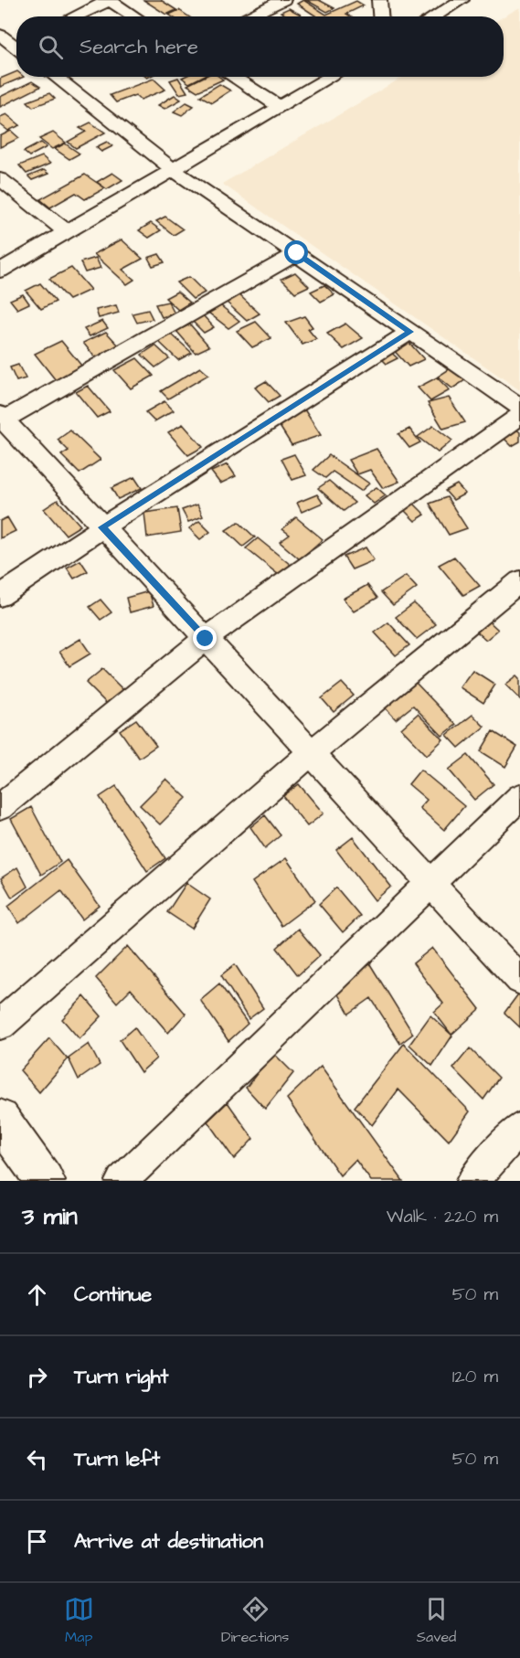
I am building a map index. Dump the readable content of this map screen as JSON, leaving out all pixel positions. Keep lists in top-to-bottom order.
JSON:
{
  "page": {
    "search": "Search here",
    "heading": ["3 min", "Walk · 220 m"],
    "list": [
      ["Continue", "50 m"],
      ["Turn right", "120 m"],
      ["Turn left", "50 m"],
      "Arrive at destination"
    ],
    "nav": ["Map", "Directions", "Saved"]
  }
}
